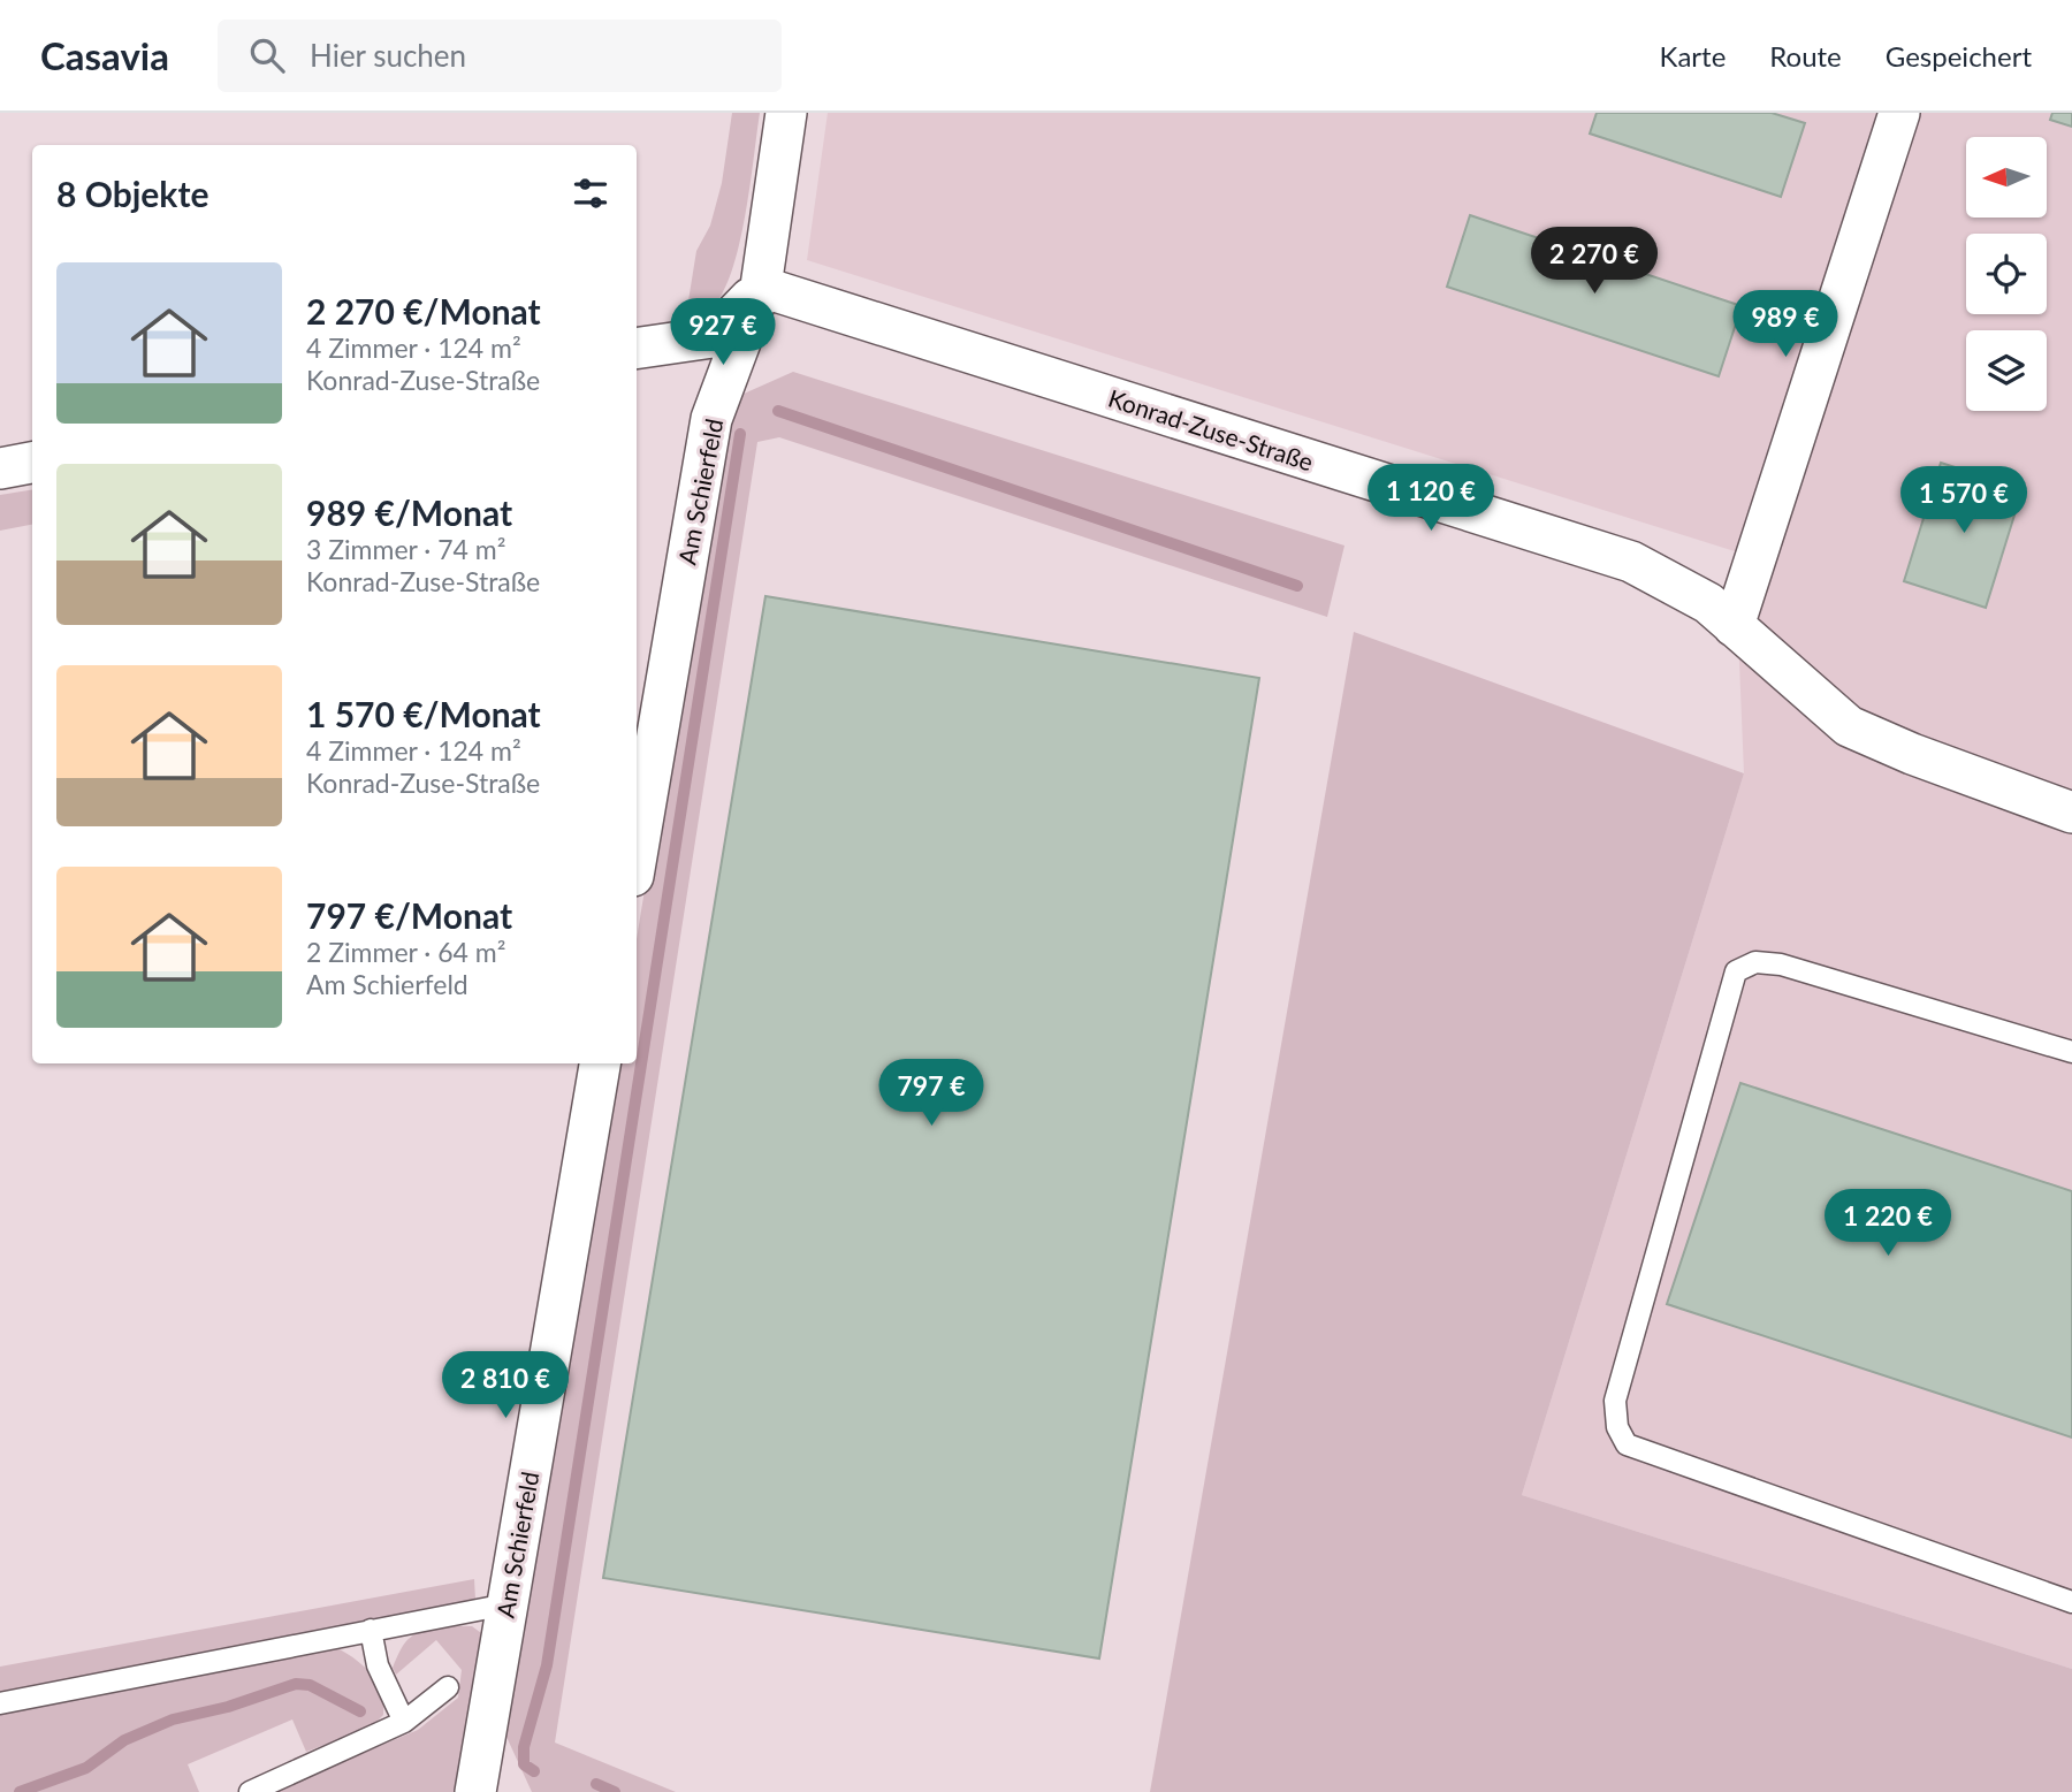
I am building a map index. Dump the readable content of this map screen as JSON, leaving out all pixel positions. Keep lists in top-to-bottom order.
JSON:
{
  "streets": {
    "street": ["Konrad-Zuse-Straße", "Am Schierfeld"]
  },
  "crossings": [
    ["Konrad-Zuse-Straße", "Am Schierfeld"]
  ],
  "north": "left",
  "page": {
    "header": "Casavia",
    "search": "Hier suchen",
    "nav": ["Karte", "Route", "Gespeichert"],
    "heading": "8 Objekte",
    "price": [
      "2 270 €",
      "989 €",
      "927 €",
      "1 120 €",
      "1 570 €",
      "797 €",
      "1 220 €",
      "2 810 €"
    ],
    "list": [
      {
        "name": "2 270 €/Monat",
        "note": "4 Zimmer · 124 m² · Konrad-Zuse-Straße"
      },
      {
        "name": "989 €/Monat",
        "note": "3 Zimmer · 74 m² · Konrad-Zuse-Straße"
      },
      {
        "name": "1 570 €/Monat",
        "note": "4 Zimmer · 124 m² · Konrad-Zuse-Straße"
      },
      {
        "name": "797 €/Monat",
        "note": "2 Zimmer · 64 m² · Am Schierfeld"
      }
    ]
  }
}
